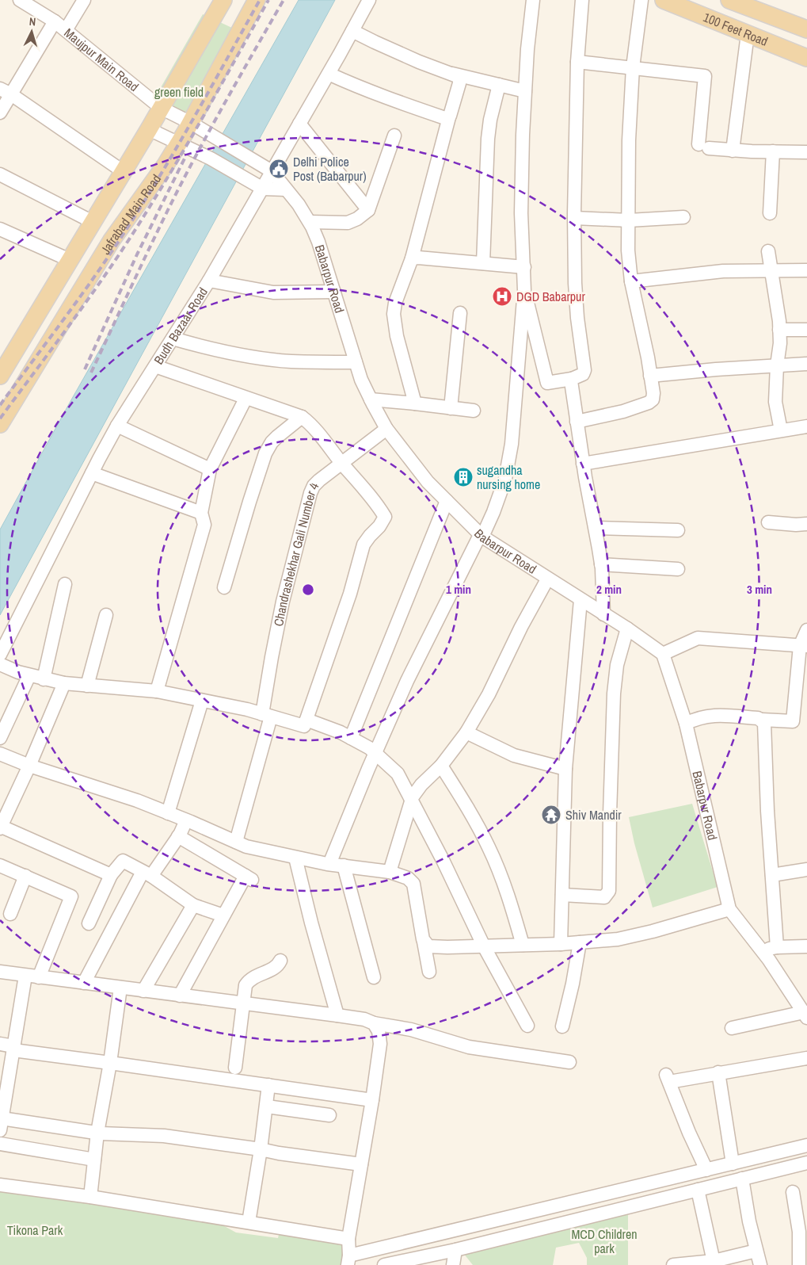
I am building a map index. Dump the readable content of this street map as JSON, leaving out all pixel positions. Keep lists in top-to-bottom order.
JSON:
{
  "streets": {
    "main road": ["100 Feet Road", "Jafrabad Main Road"],
    "street": [
      "Maujpur Main Road",
      "Babarpur Road",
      "Budh Bazaar Road",
      "Chandrashekhar Gali Number 4"
    ]
  },
  "crossings": [
    ["Maujpur Main Road", "Jafrabad Main Road"],
    ["Maujpur Main Road", "Babarpur Road"],
    ["Jafrabad Main Road", "Babarpur Road"],
    ["Babarpur Road", "Budh Bazaar Road"],
    ["Babarpur Road", "Chandrashekhar Gali Number 4"]
  ],
  "parks": ["green field", "Tikona Park", "MCD Children park"],
  "places": {
    "public building": ["Delhi Police Post (Babarpur)"],
    "hospital": ["DGD Babarpur"],
    "building": ["sugandha nursing home"],
    "temple": ["Shiv Mandir"]
  },
  "north": "top",
  "rings": ["1 min", "2 min", "3 min"]
}
